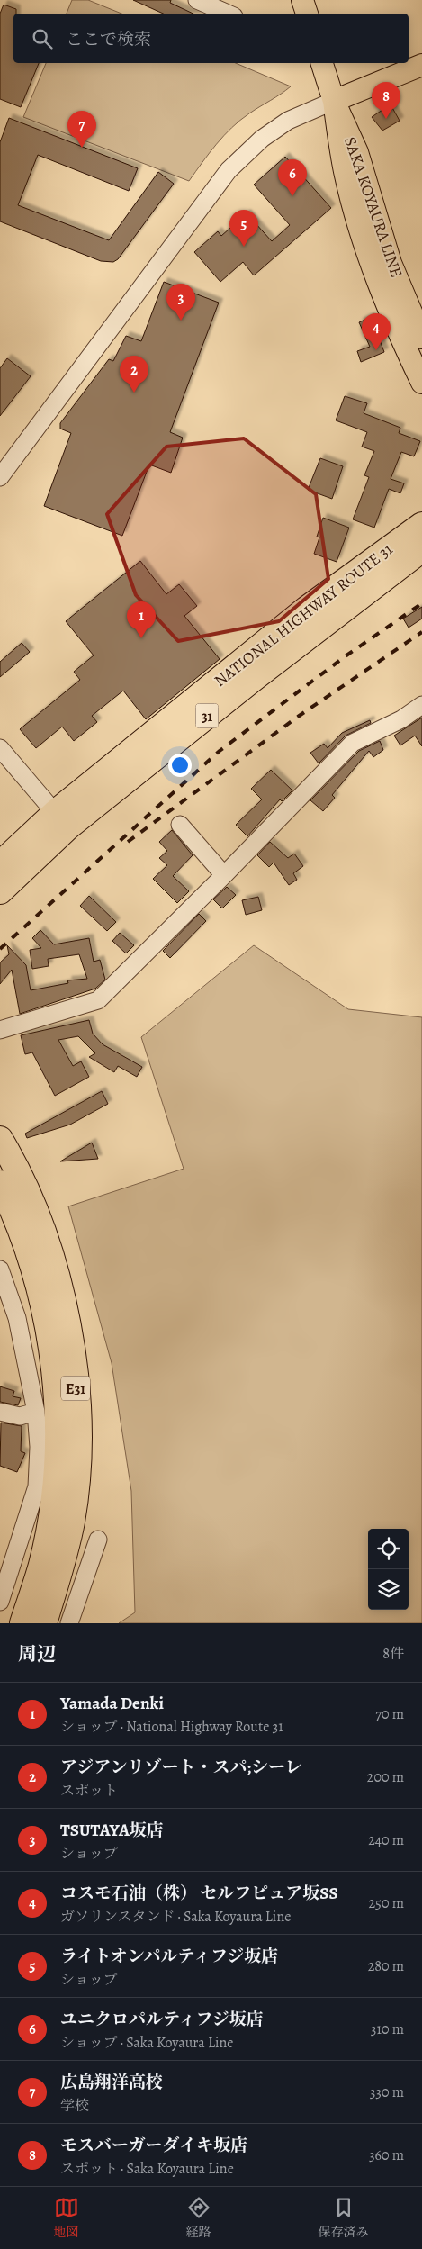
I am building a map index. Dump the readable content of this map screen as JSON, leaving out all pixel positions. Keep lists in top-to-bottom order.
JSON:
{
  "streets": {
    "highway": ["NATIONAL HIGHWAY ROUTE 31", "31", "E31"],
    "main road": ["SAKA KOYAURA LINE"]
  },
  "page": {
    "search": "ここで検索",
    "pins": [
      "8",
      "7",
      "6",
      "5",
      "3",
      "4",
      "2",
      "1"
    ],
    "heading": ["周辺", "8件"],
    "list": [
      {
        "mark": "1",
        "name": "Yamada Denki",
        "note": "ショップ · National Highway Route 31",
        "value": "70 m"
      },
      {
        "mark": "2",
        "name": "アジアンリゾート・スパ;シーレ",
        "note": "スポット",
        "value": "200 m"
      },
      {
        "mark": "3",
        "name": "TSUTAYA坂店",
        "note": "ショップ",
        "value": "240 m"
      },
      {
        "mark": "4",
        "name": "コスモ石油（株） セルフピュア坂SS",
        "note": "ガソリンスタンド · Saka Koyaura Line",
        "value": "250 m"
      },
      {
        "mark": "5",
        "name": "ライトオンパルティフジ坂店",
        "note": "ショップ",
        "value": "280 m"
      },
      {
        "mark": "6",
        "name": "ユニクロパルティフジ坂店",
        "note": "ショップ · Saka Koyaura Line",
        "value": "310 m"
      },
      {
        "mark": "7",
        "name": "広島翔洋高校",
        "note": "学校",
        "value": "330 m"
      },
      {
        "mark": "8",
        "name": "モスバーガーダイキ坂店",
        "note": "スポット · Saka Koyaura Line",
        "value": "360 m"
      }
    ],
    "nav": ["地図", "経路", "保存済み"]
  }
}
